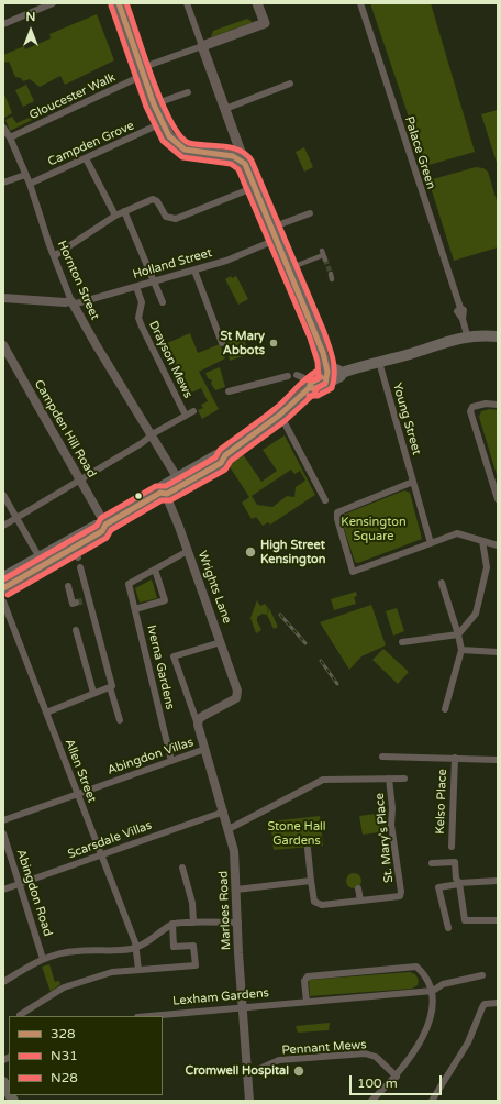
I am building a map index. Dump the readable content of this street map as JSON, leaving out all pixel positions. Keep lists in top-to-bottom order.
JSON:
{
  "streets": {
    "street": [
      "Gloucester Walk",
      "Campden Grove",
      "Palace Green",
      "Holland Street",
      "Hornton Street",
      "Drayson Mews",
      "Young Street",
      "Campden Hill Road",
      "Wrights Lane",
      "Iverna Gardens",
      "Abingdon Villas",
      "Allen Street",
      "Kelso Place",
      "St. Mary's Place",
      "Scarsdale Villas",
      "Abingdon Road",
      "Marloes Road",
      "Lexham Gardens",
      "Pennant Mews"
    ]
  },
  "crossings": [
    ["Gloucester Walk", "Hornton Street"],
    ["Campden Grove", "Hornton Street"],
    ["Holland Street", "Hornton Street"],
    ["Holland Street", "Drayson Mews"],
    ["Wrights Lane", "Marloes Road"],
    ["Iverna Gardens", "Abingdon Villas"],
    ["Abingdon Villas", "Allen Street"],
    ["Abingdon Villas", "Marloes Road"],
    ["Allen Street", "Scarsdale Villas"],
    ["Scarsdale Villas", "Abingdon Road"],
    ["Scarsdale Villas", "Marloes Road"],
    ["Marloes Road", "Lexham Gardens"],
    ["Marloes Road", "Pennant Mews"]
  ],
  "parks": ["Kensington Square", "Stone Hall Gardens"],
  "places": ["St Mary Abbots", "High Street Kensington", "Cromwell Hospital"],
  "lines": ["transit line 328", "transit line N28", "transit line N31"],
  "legend": ["328", "N31", "N28"],
  "scale_bar": "100 m",
  "north": "top"
}
